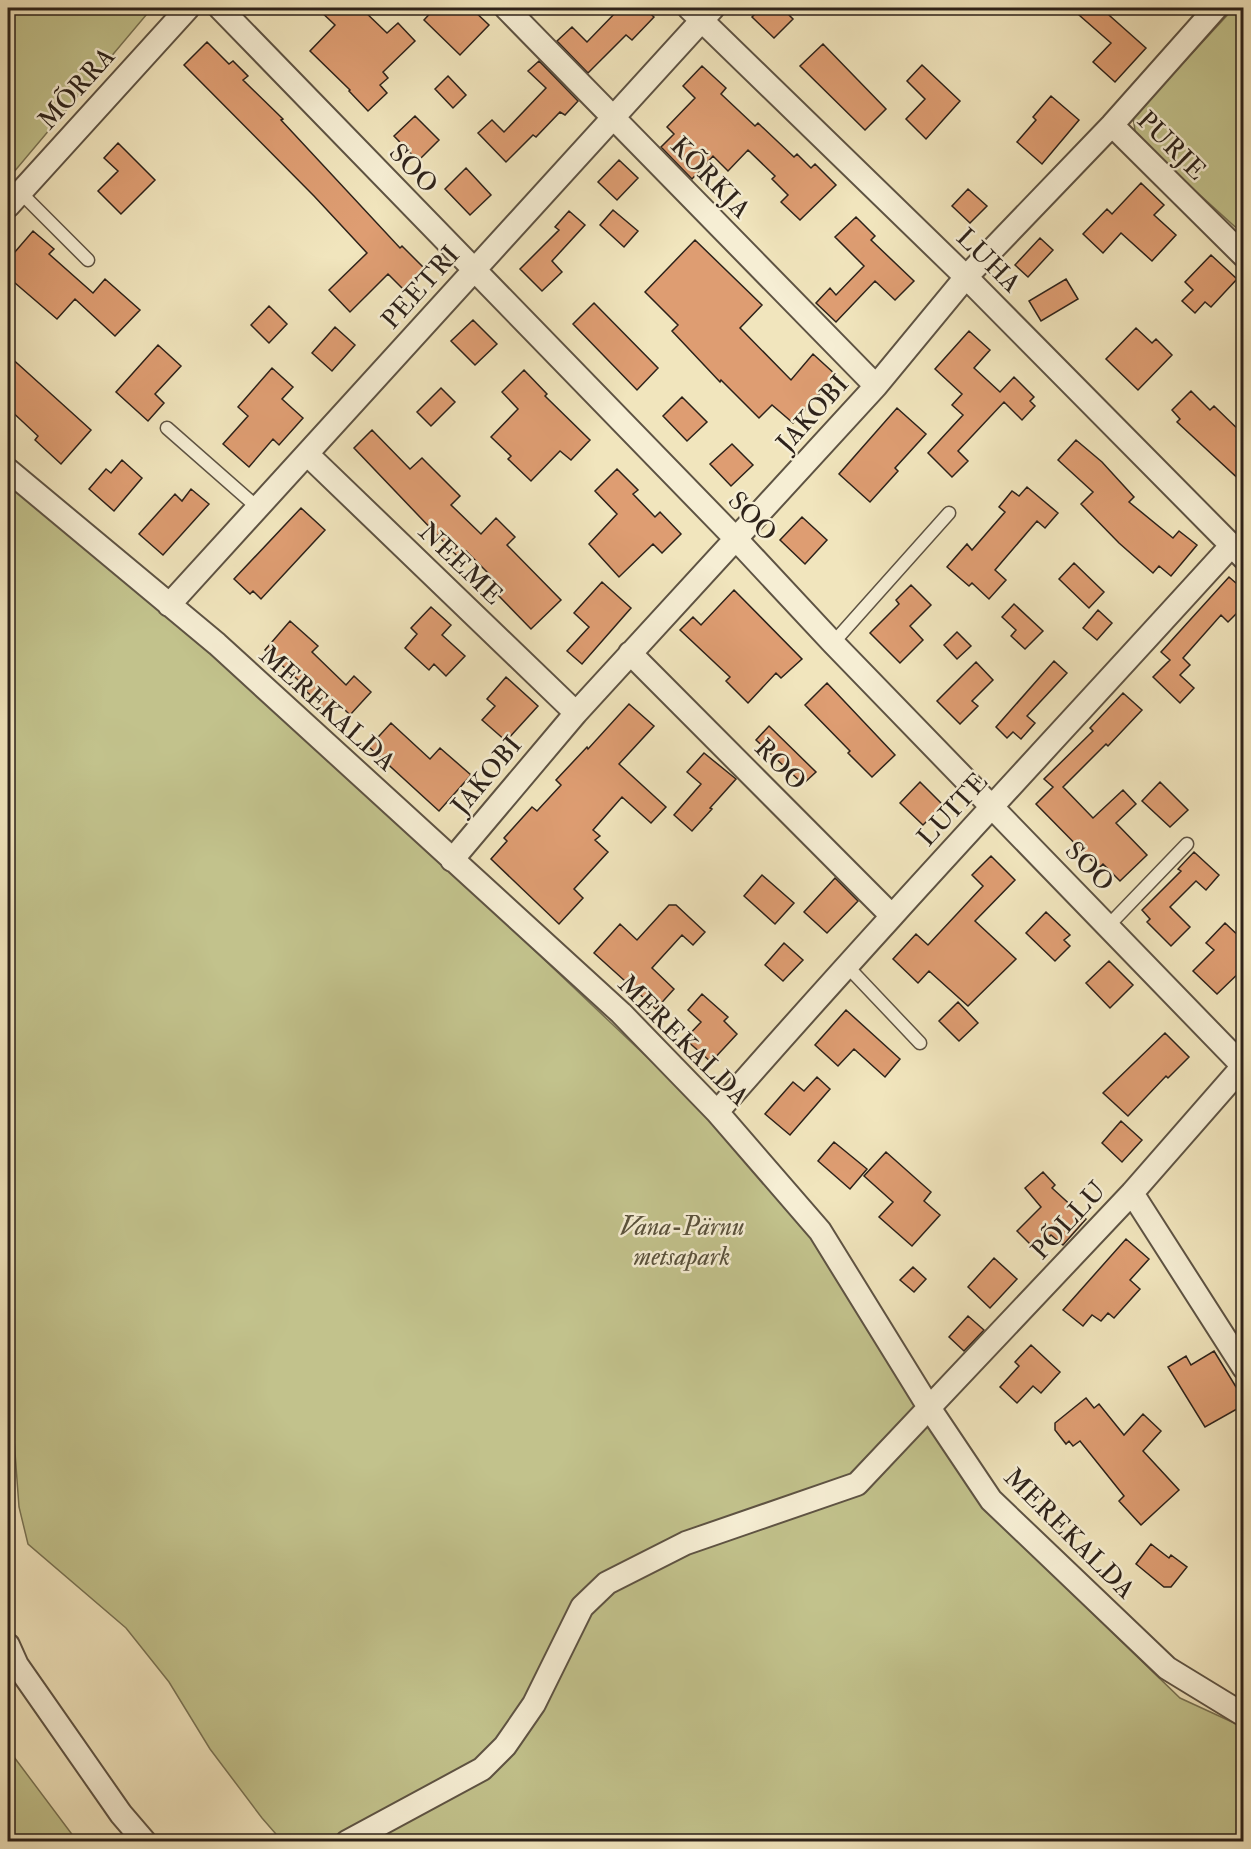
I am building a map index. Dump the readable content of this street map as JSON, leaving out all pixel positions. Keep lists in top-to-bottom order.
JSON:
{
  "streets": {
    "street": [
      "MÕRRA",
      "PURJE",
      "SOO",
      "KÕRKJA",
      "LUHA",
      "PEETRI",
      "JAKOBI",
      "NEEME",
      "MEREKALDA",
      "ROO",
      "LUITE",
      "PÕLLU"
    ]
  },
  "crossings": [
    ["PURJE", "JAKOBI"],
    ["SOO", "PEETRI"],
    ["SOO", "JAKOBI"],
    ["SOO", "LUITE"],
    ["SOO", "PÕLLU"],
    ["KÕRKJA", "PEETRI"],
    ["KÕRKJA", "JAKOBI"],
    ["LUHA", "PEETRI"],
    ["LUHA", "JAKOBI"],
    ["LUHA", "LUITE"],
    ["PEETRI", "NEEME"],
    ["PEETRI", "MEREKALDA"],
    ["JAKOBI", "NEEME"],
    ["JAKOBI", "MEREKALDA"],
    ["JAKOBI", "ROO"],
    ["MEREKALDA", "LUITE"],
    ["MEREKALDA", "PÕLLU"],
    ["ROO", "LUITE"]
  ],
  "parks": ["Vana-Pärnu metsapark"]
}
